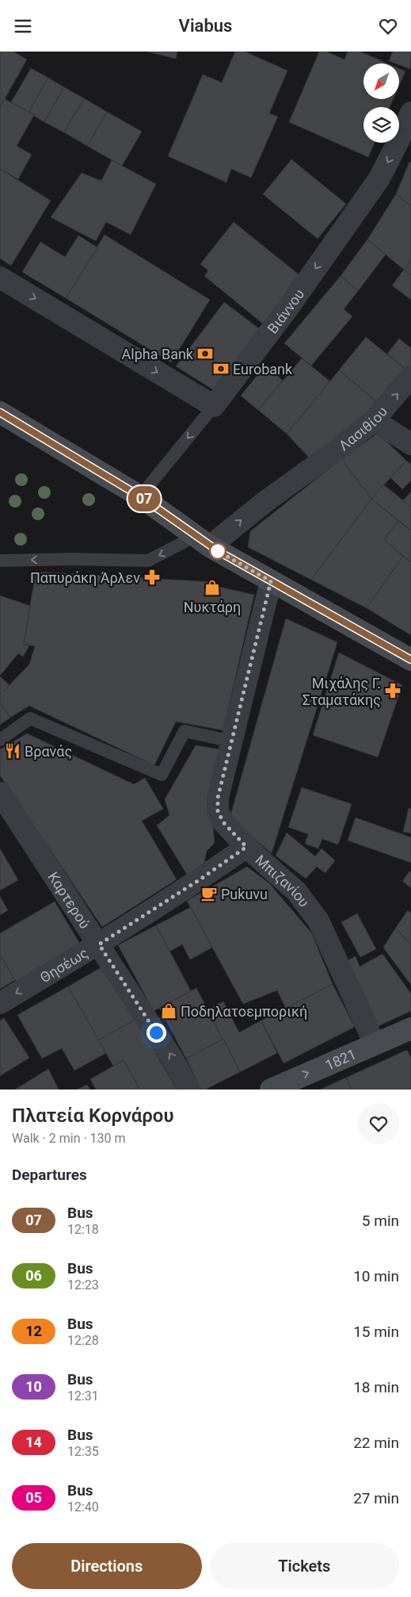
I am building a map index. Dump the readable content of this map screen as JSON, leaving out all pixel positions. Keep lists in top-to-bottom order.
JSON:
{
  "streets": {
    "main road": ["1821"],
    "street": [
      "Βιάννου",
      "Λασιθίου",
      "Μπιζανίου",
      "Καρτερού",
      "Θησέως"
    ]
  },
  "crossings": [
    ["Μπιζανίου", "Θησέως"],
    ["Μπιζανίου", "1821"],
    ["Καρτερού", "Θησέως"]
  ],
  "one_way": [
    "Βιάννου",
    "Λασιθίου",
    "Καρτερού",
    "Θησέως",
    "1821"
  ],
  "places": {
    "bank": ["Alpha Bank", "Eurobank"],
    "pharmacy": ["Παπυράκη Άρλεν", "Μιχάλης Γ. Σταματάκης"],
    "shop": ["Νυκτάρη", "Ποδηλατοεμπορική"],
    "restaurant": ["Βρανάς"],
    "cafe": ["Pukuvu"]
  },
  "lines": ["bus line 07"],
  "north": "bottom left",
  "page": {
    "header": "Viabus",
    "on_map": "07",
    "heading": [
      ["Πλατεία Κορνάρου", "Walk · 2 min · 130 m"],
      "Departures"
    ],
    "list": [
      {
        "mark": "07",
        "name": "Bus",
        "note": "12:18",
        "value": "5 min"
      },
      {
        "mark": "06",
        "name": "Bus",
        "note": "12:23",
        "value": "10 min"
      },
      {
        "mark": "12",
        "name": "Bus",
        "note": "12:28",
        "value": "15 min"
      },
      {
        "mark": "10",
        "name": "Bus",
        "note": "12:31",
        "value": "18 min"
      },
      {
        "mark": "14",
        "name": "Bus",
        "note": "12:35",
        "value": "22 min"
      },
      {
        "mark": "05",
        "name": "Bus",
        "note": "12:40",
        "value": "27 min"
      }
    ],
    "buttons": ["Directions", "Tickets"]
  }
}
